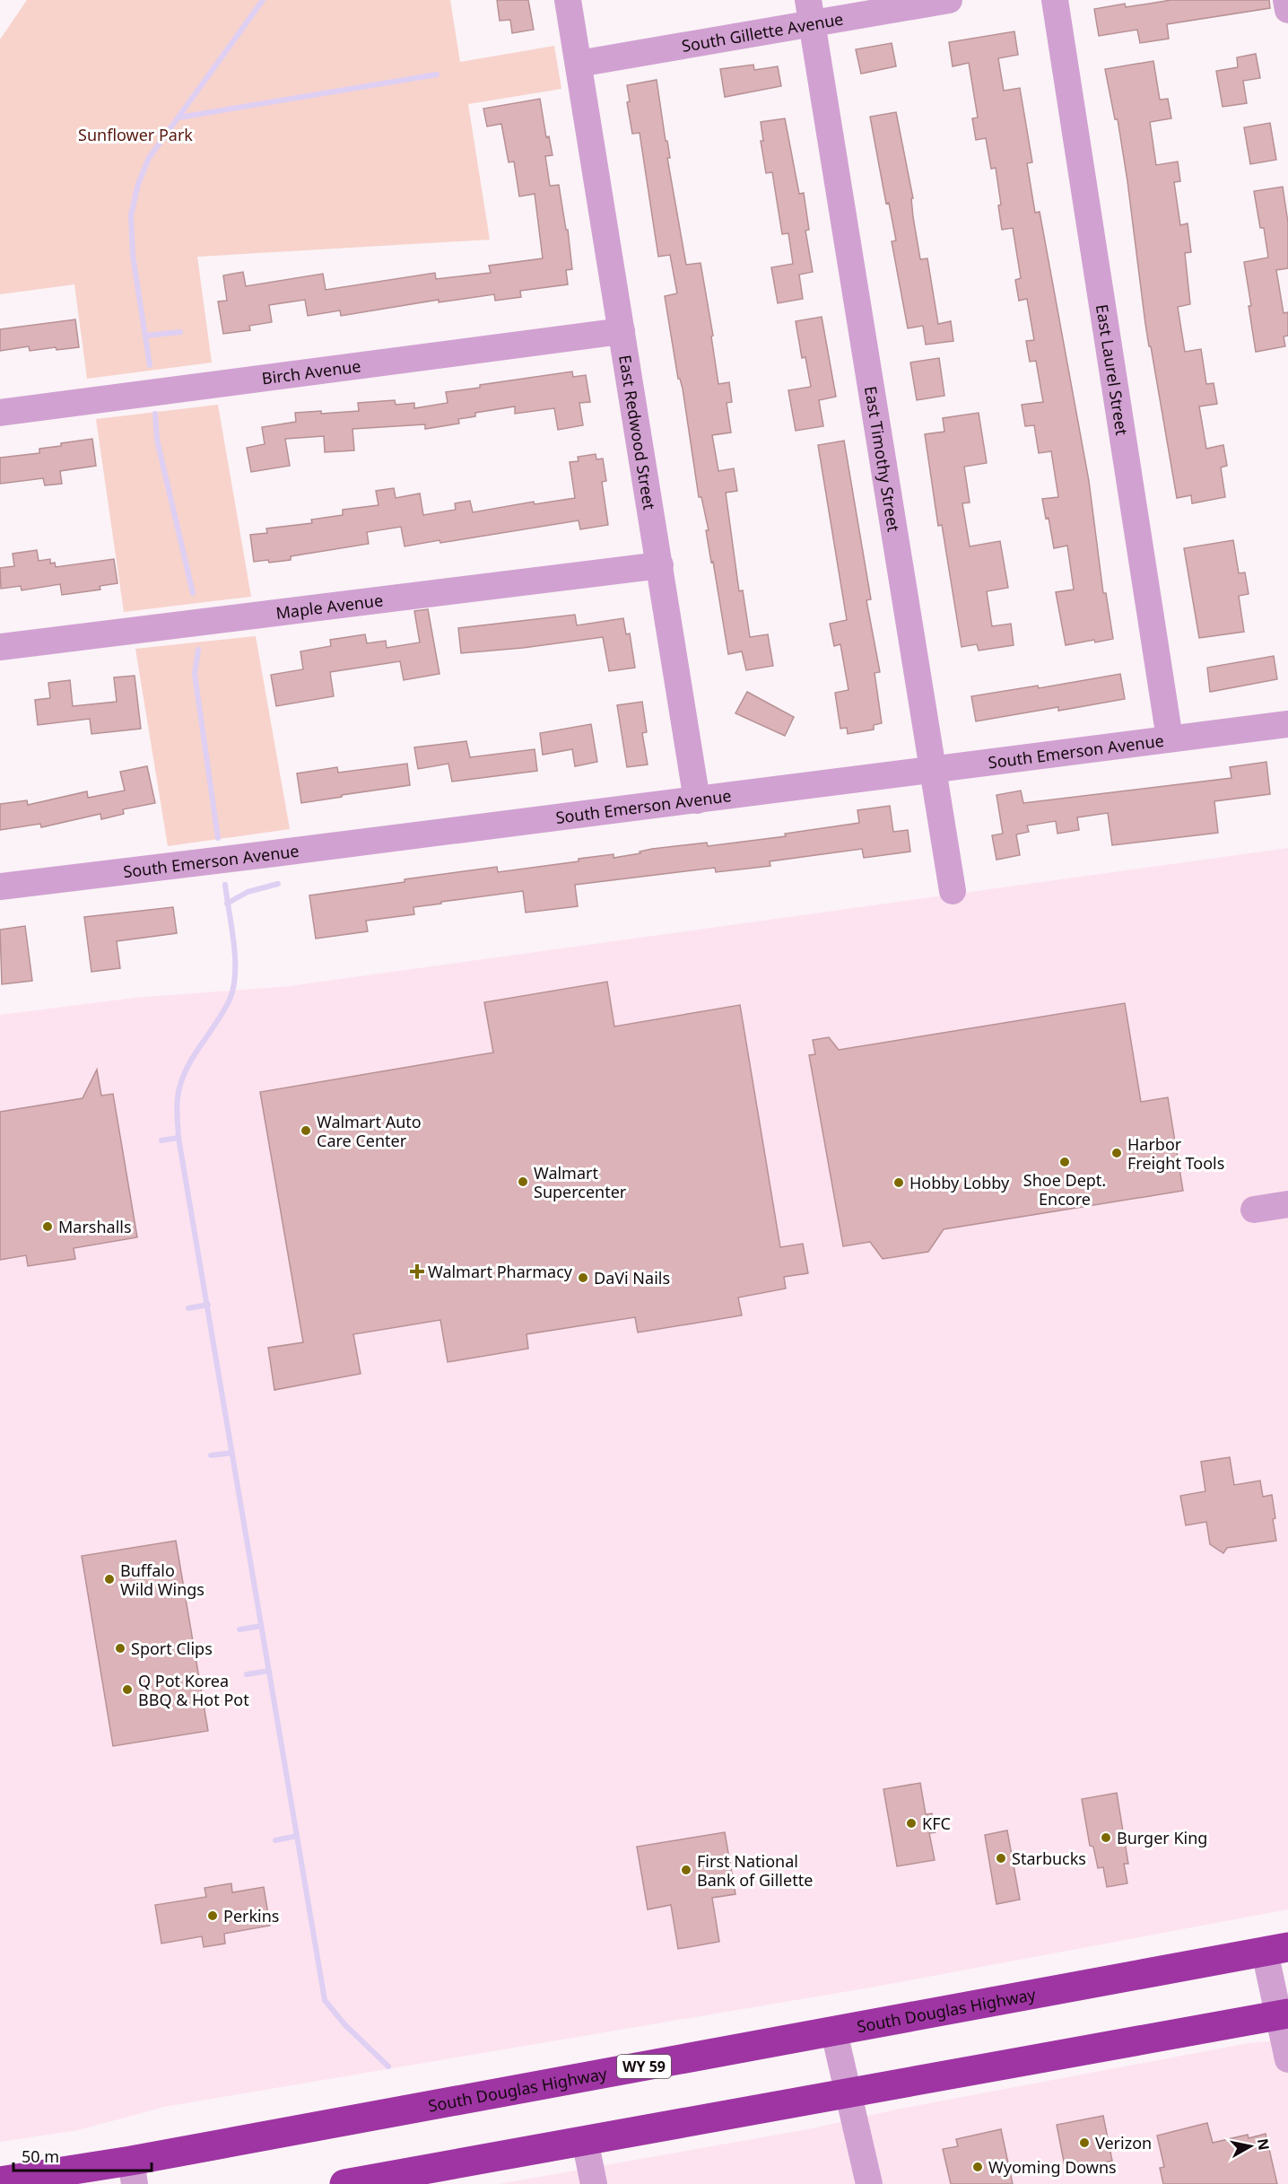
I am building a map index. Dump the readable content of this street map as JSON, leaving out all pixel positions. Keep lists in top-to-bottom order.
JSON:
{
  "streets": {
    "highway": ["South Douglas Highway", "WY 59"],
    "street": [
      "South Gillette Avenue",
      "East Laurel Street",
      "Birch Avenue",
      "East Redwood Street",
      "East Timothy Street",
      "Maple Avenue",
      "South Emerson Avenue"
    ]
  },
  "crossings": [
    ["South Gillette Avenue", "East Redwood Street"],
    ["South Gillette Avenue", "East Timothy Street"],
    ["East Laurel Street", "South Emerson Avenue"],
    ["Birch Avenue", "East Redwood Street"],
    ["East Redwood Street", "Maple Avenue"],
    ["East Redwood Street", "South Emerson Avenue"],
    ["East Timothy Street", "South Emerson Avenue"]
  ],
  "parks": ["Sunflower Park"],
  "places": {
    "other": [
      "Walmart Auto Care Center",
      "Harbor Freight Tools",
      "Shoe Dept. Encore",
      "Walmart Supercenter",
      "Hobby Lobby",
      "Marshalls",
      "DaVi Nails",
      "Buffalo Wild Wings",
      "Sport Clips",
      "Q Pot Korea BBQ & Hot Pot",
      "KFC",
      "Burger King",
      "Starbucks",
      "First National Bank of Gillette",
      "Perkins",
      "Verizon",
      "Wyoming Downs"
    ],
    "health": ["Walmart Pharmacy"]
  },
  "scale_bar": "50 m",
  "north": "right"
}
